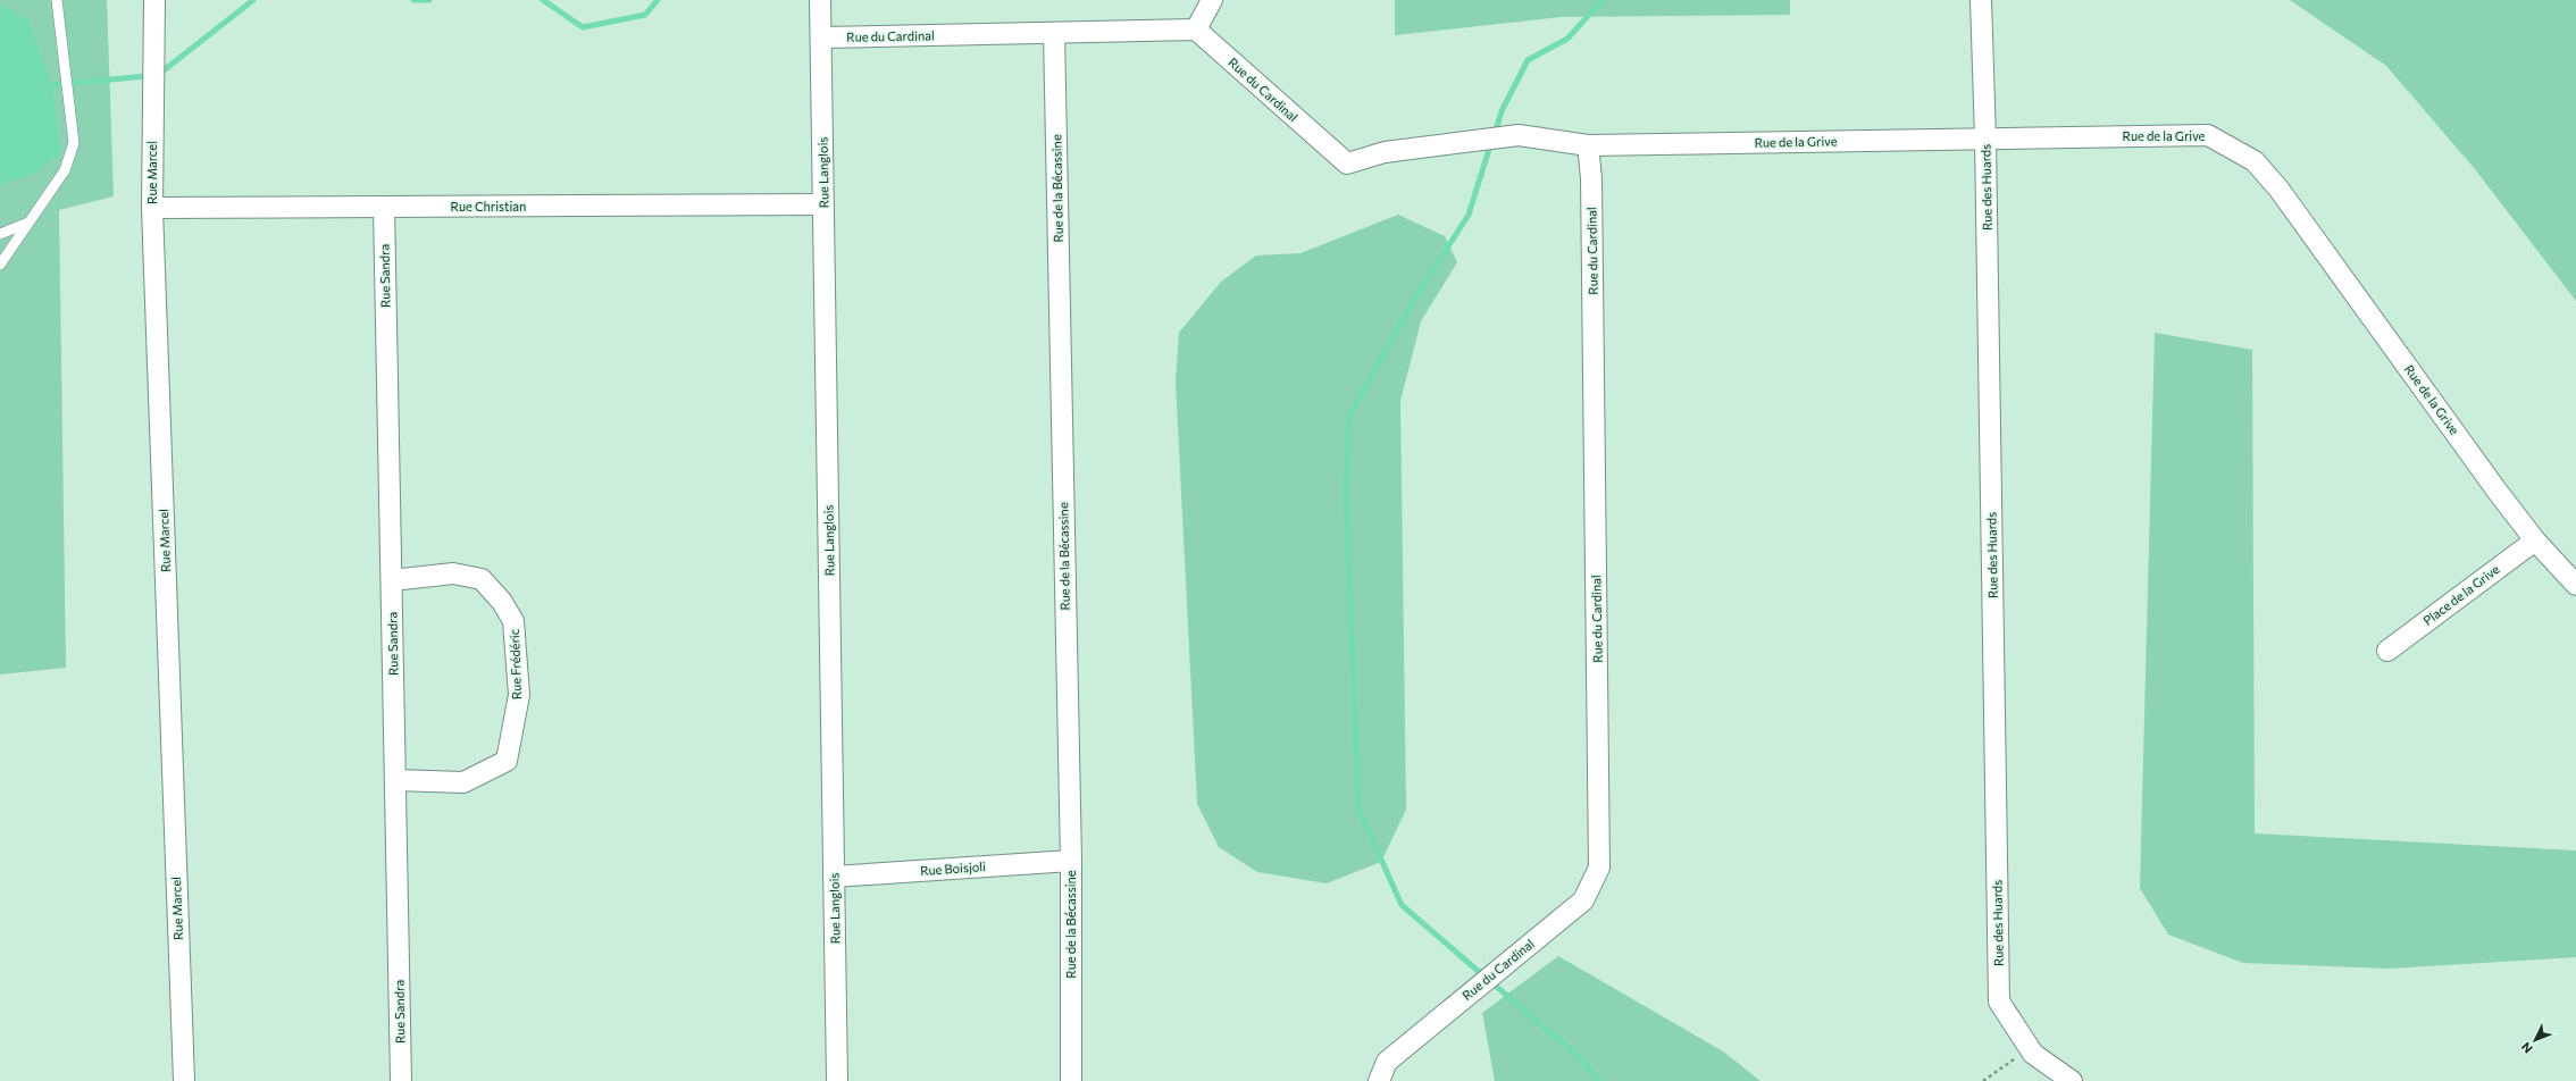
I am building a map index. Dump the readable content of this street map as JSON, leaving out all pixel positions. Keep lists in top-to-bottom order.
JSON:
{
  "streets": {
    "street": [
      "Rue du Cardinal",
      "Rue de la Grive",
      "Rue Marcel",
      "Rue Langlois",
      "Rue des Huards",
      "Rue de la Bécassine",
      "Rue Christian",
      "Rue Sandra",
      "Place de la Grive",
      "Rue Frédéric",
      "Rue Boisjoli"
    ]
  },
  "crossings": [
    ["Rue du Cardinal", "Rue de la Grive"],
    ["Rue du Cardinal", "Rue Langlois"],
    ["Rue du Cardinal", "Rue de la Bécassine"],
    ["Rue de la Grive", "Rue des Huards"],
    ["Rue de la Grive", "Place de la Grive"],
    ["Rue Marcel", "Rue Christian"],
    ["Rue Langlois", "Rue Christian"],
    ["Rue Langlois", "Rue Boisjoli"],
    ["Rue de la Bécassine", "Rue Boisjoli"],
    ["Rue Christian", "Rue Sandra"],
    ["Rue Sandra", "Rue Frédéric"]
  ],
  "north": "bottom left"
}
